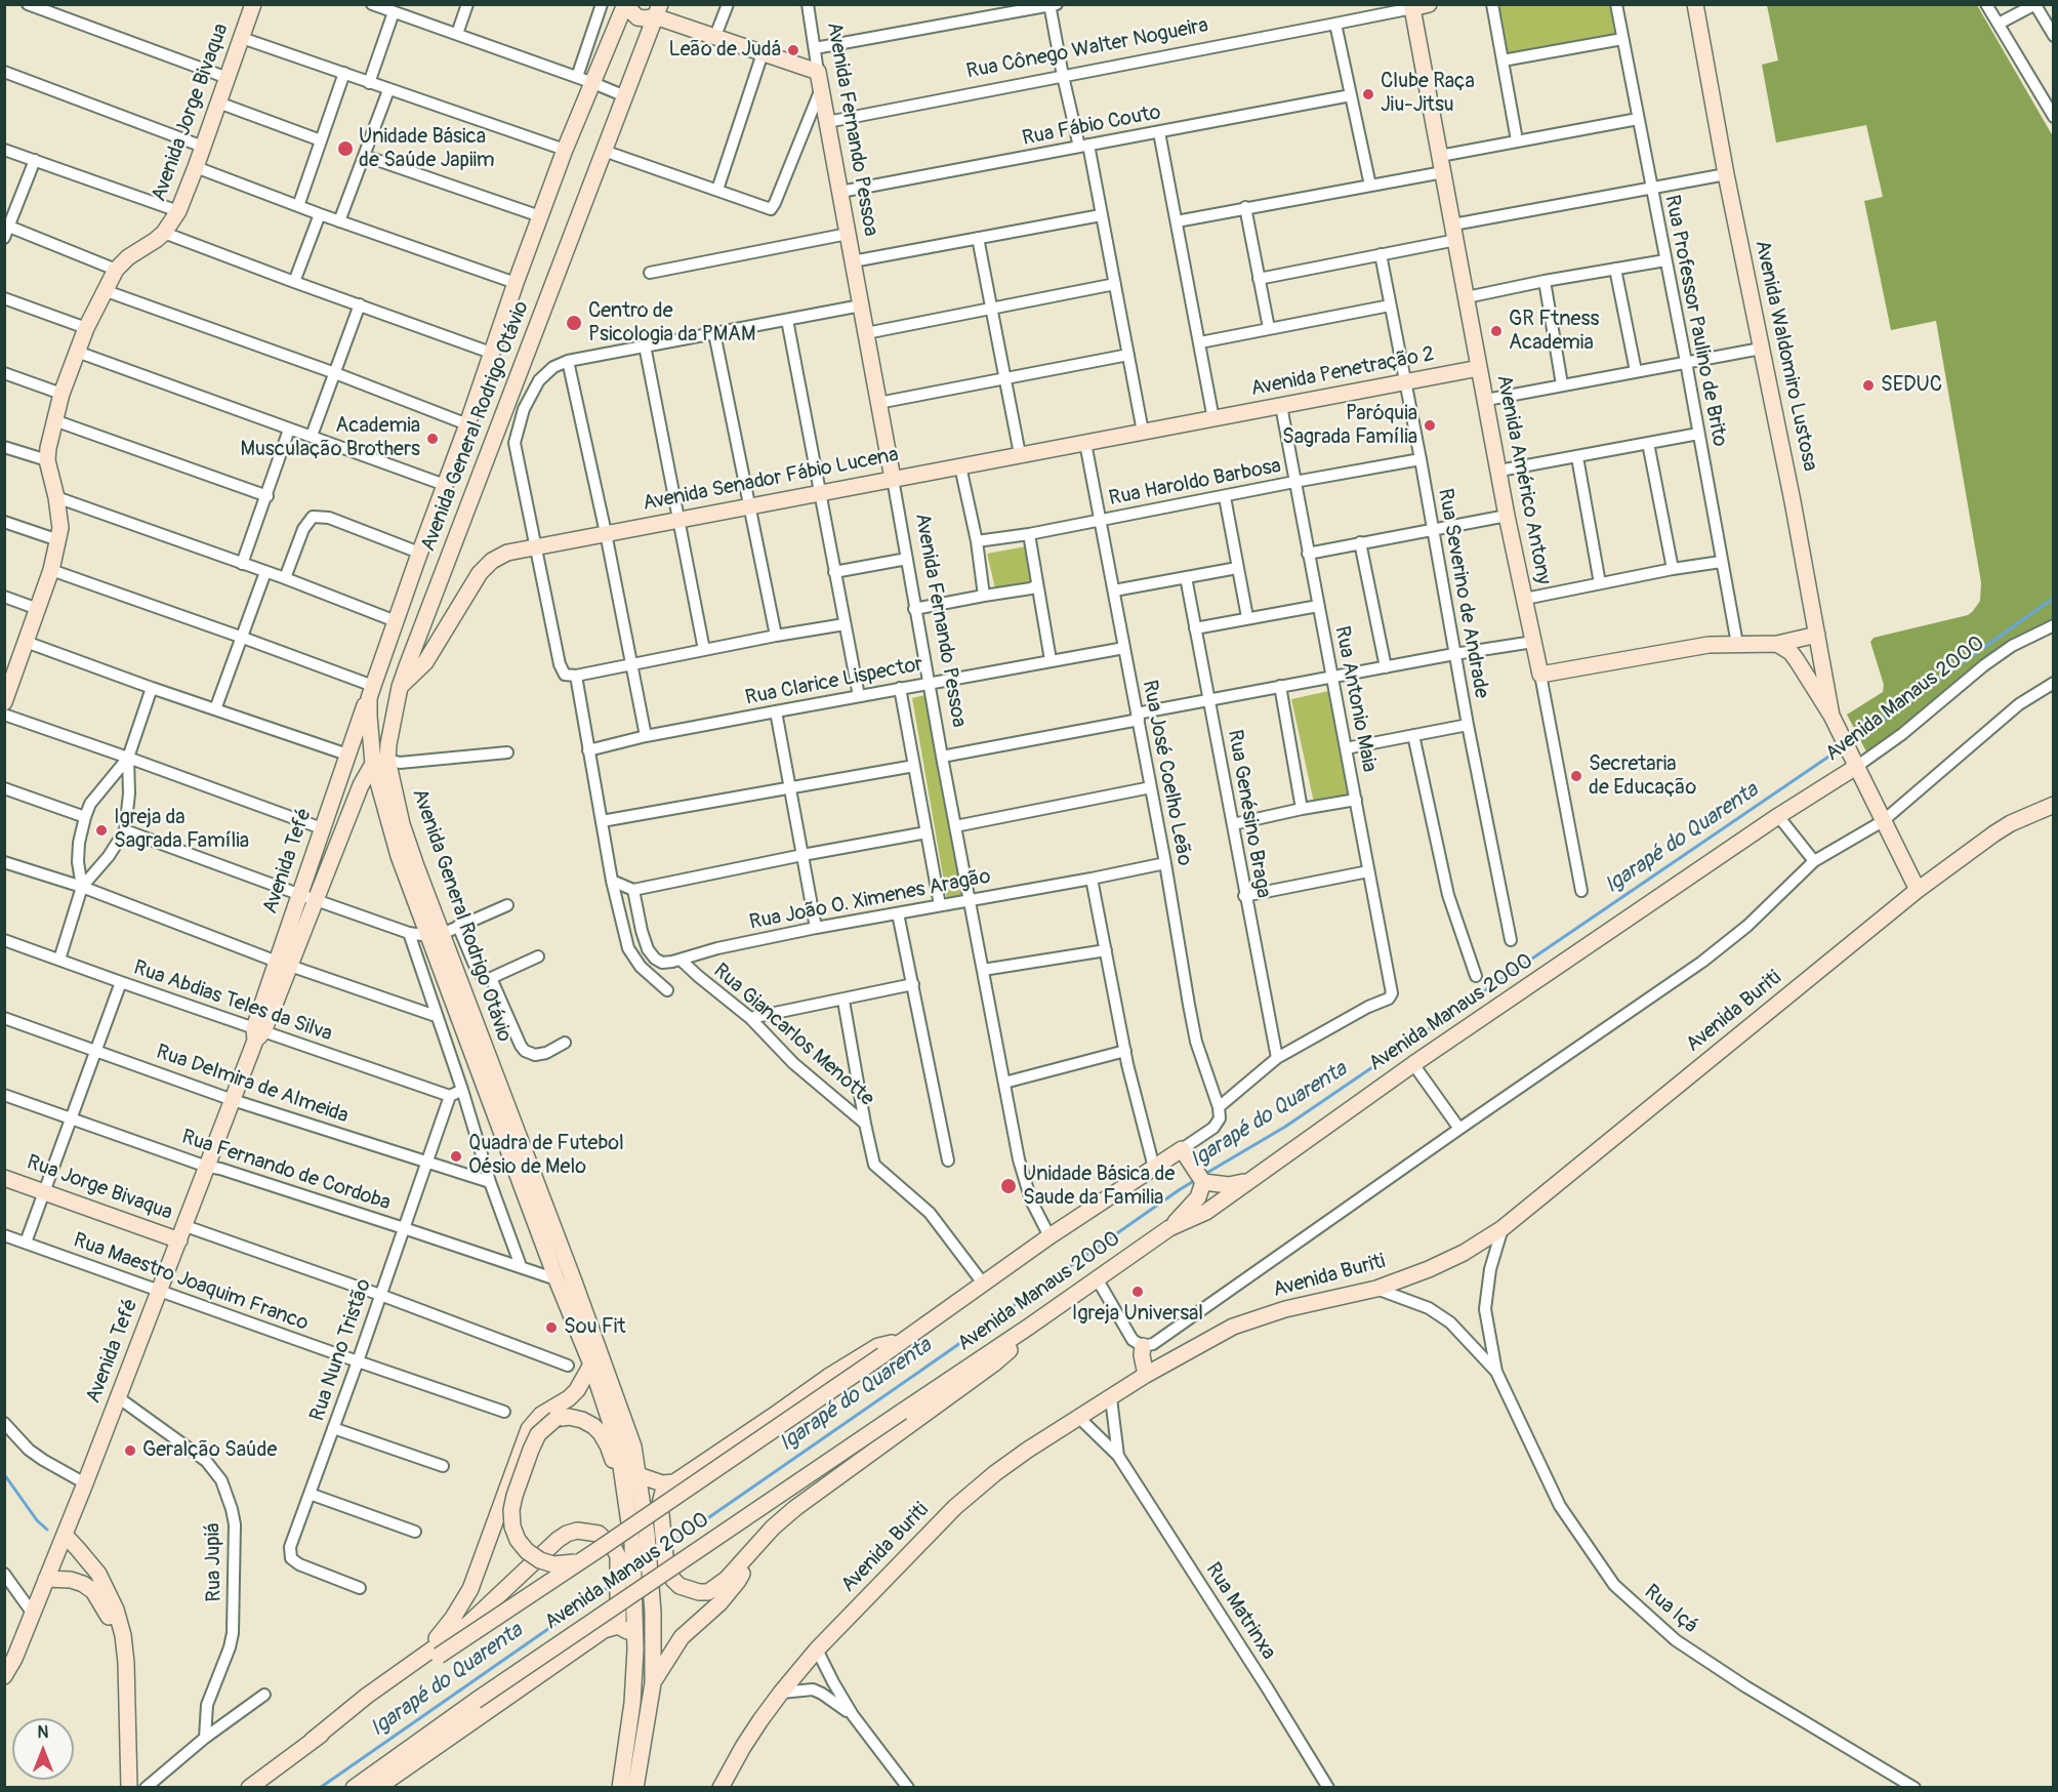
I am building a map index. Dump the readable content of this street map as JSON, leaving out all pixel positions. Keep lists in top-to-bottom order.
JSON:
{
  "streets": {
    "main road": [
      "Rua Cônego Walter Nogueira",
      "Avenida Jorge Bivaqua",
      "Avenida Fernando Pessoa",
      "Avenida Waldomiro Lustosa",
      "Avenida Penetração 2",
      "Avenida General Rodrigo Otávio",
      "Avenida Senador Fábio Lucena",
      "Avenida Américo Antony",
      "Avenida Manaus 2000",
      "Avenida Tefé",
      "Avenida Buriti",
      "Rua Jorge Bivaqua"
    ],
    "street": [
      "Rua Fábio Couto",
      "Rua Professor Paulino de Brito",
      "Rua Haroldo Barbosa",
      "Rua Severino de Andrade",
      "Rua Clarice Lispector",
      "Rua Antonio Maia",
      "Rua José Coelho Leão",
      "Rua Genésino Braga",
      "Rua João O. Ximenes Aragão",
      "Rua Abdias Teles da Silva",
      "Rua Giancarlos Menotte",
      "Rua Delmira de Almeida",
      "Rua Fernando de Cordoba",
      "Rua Maestro Joaquim Franco",
      "Rua Nuno Tristão",
      "Rua Jupiá",
      "Rua Içá",
      "Rua Matrinxa"
    ]
  },
  "crossings": [
    ["Rua Cônego Walter Nogueira", "Avenida Fernando Pessoa"],
    ["Rua Cônego Walter Nogueira", "Avenida Américo Antony"],
    ["Rua Fábio Couto", "Avenida Fernando Pessoa"],
    ["Avenida Fernando Pessoa", "Avenida Senador Fábio Lucena"],
    ["Avenida Fernando Pessoa", "Rua Clarice Lispector"],
    ["Avenida Fernando Pessoa", "Avenida Manaus 2000"],
    ["Avenida Fernando Pessoa", "Rua João O. Ximenes Aragão"],
    ["Avenida Waldomiro Lustosa", "Avenida Manaus 2000"],
    ["Avenida Waldomiro Lustosa", "Avenida Buriti"],
    ["Avenida Penetração 2", "Avenida Senador Fábio Lucena"],
    ["Avenida Penetração 2", "Avenida Américo Antony"],
    ["Avenida Penetração 2", "Rua Severino de Andrade"],
    ["Avenida Penetração 2", "Rua Antonio Maia"],
    ["Avenida General Rodrigo Otávio", "Avenida Senador Fábio Lucena"],
    ["Avenida General Rodrigo Otávio", "Avenida Tefé"],
    ["Avenida General Rodrigo Otávio", "Rua Fernando de Cordoba"],
    ["Avenida Senador Fábio Lucena", "Rua José Coelho Leão"],
    ["Rua Haroldo Barbosa", "Rua Severino de Andrade"],
    ["Rua Haroldo Barbosa", "Rua Antonio Maia"],
    ["Rua Haroldo Barbosa", "Rua José Coelho Leão"],
    ["Rua Clarice Lispector", "Rua José Coelho Leão"],
    ["Rua Antonio Maia", "Rua Genésino Braga"],
    ["Avenida Manaus 2000", "Rua Giancarlos Menotte"],
    ["Rua José Coelho Leão", "Rua João O. Ximenes Aragão"],
    ["Avenida Tefé", "Rua Abdias Teles da Silva"],
    ["Avenida Tefé", "Rua Delmira de Almeida"],
    ["Avenida Tefé", "Rua Fernando de Cordoba"],
    ["Avenida Tefé", "Rua Jorge Bivaqua"],
    ["Avenida Tefé", "Rua Maestro Joaquim Franco"],
    ["Avenida Tefé", "Rua Jupiá"],
    ["Rua João O. Ximenes Aragão", "Rua Giancarlos Menotte"],
    ["Rua Abdias Teles da Silva", "Rua Nuno Tristão"],
    ["Avenida Buriti", "Rua Içá"],
    ["Avenida Buriti", "Rua Matrinxa"],
    ["Rua Delmira de Almeida", "Rua Nuno Tristão"],
    ["Rua Fernando de Cordoba", "Rua Nuno Tristão"],
    ["Rua Maestro Joaquim Franco", "Rua Nuno Tristão"]
  ],
  "water": ["Igarapé do Quarenta"],
  "places": [
    "Leão de Judá",
    "Clube Raça Jiu-Jitsu",
    "Unidade Básica de Saúde Japiim",
    "Centro de Psicologia da PMAM",
    "GR Ftness Academia",
    "SEDUC",
    "Paróquia Sagrada Família",
    "Academia Musculação Brothers",
    "Secretaria de Educação",
    "Igreja da Sagrada Família",
    "Quadra de Futebol Oésio de Melo",
    "Unidade Básica de Saude da Familia",
    "Igreja Universal",
    "Sou Fit",
    "Geralção Saúde"
  ],
  "north": "top"
}
